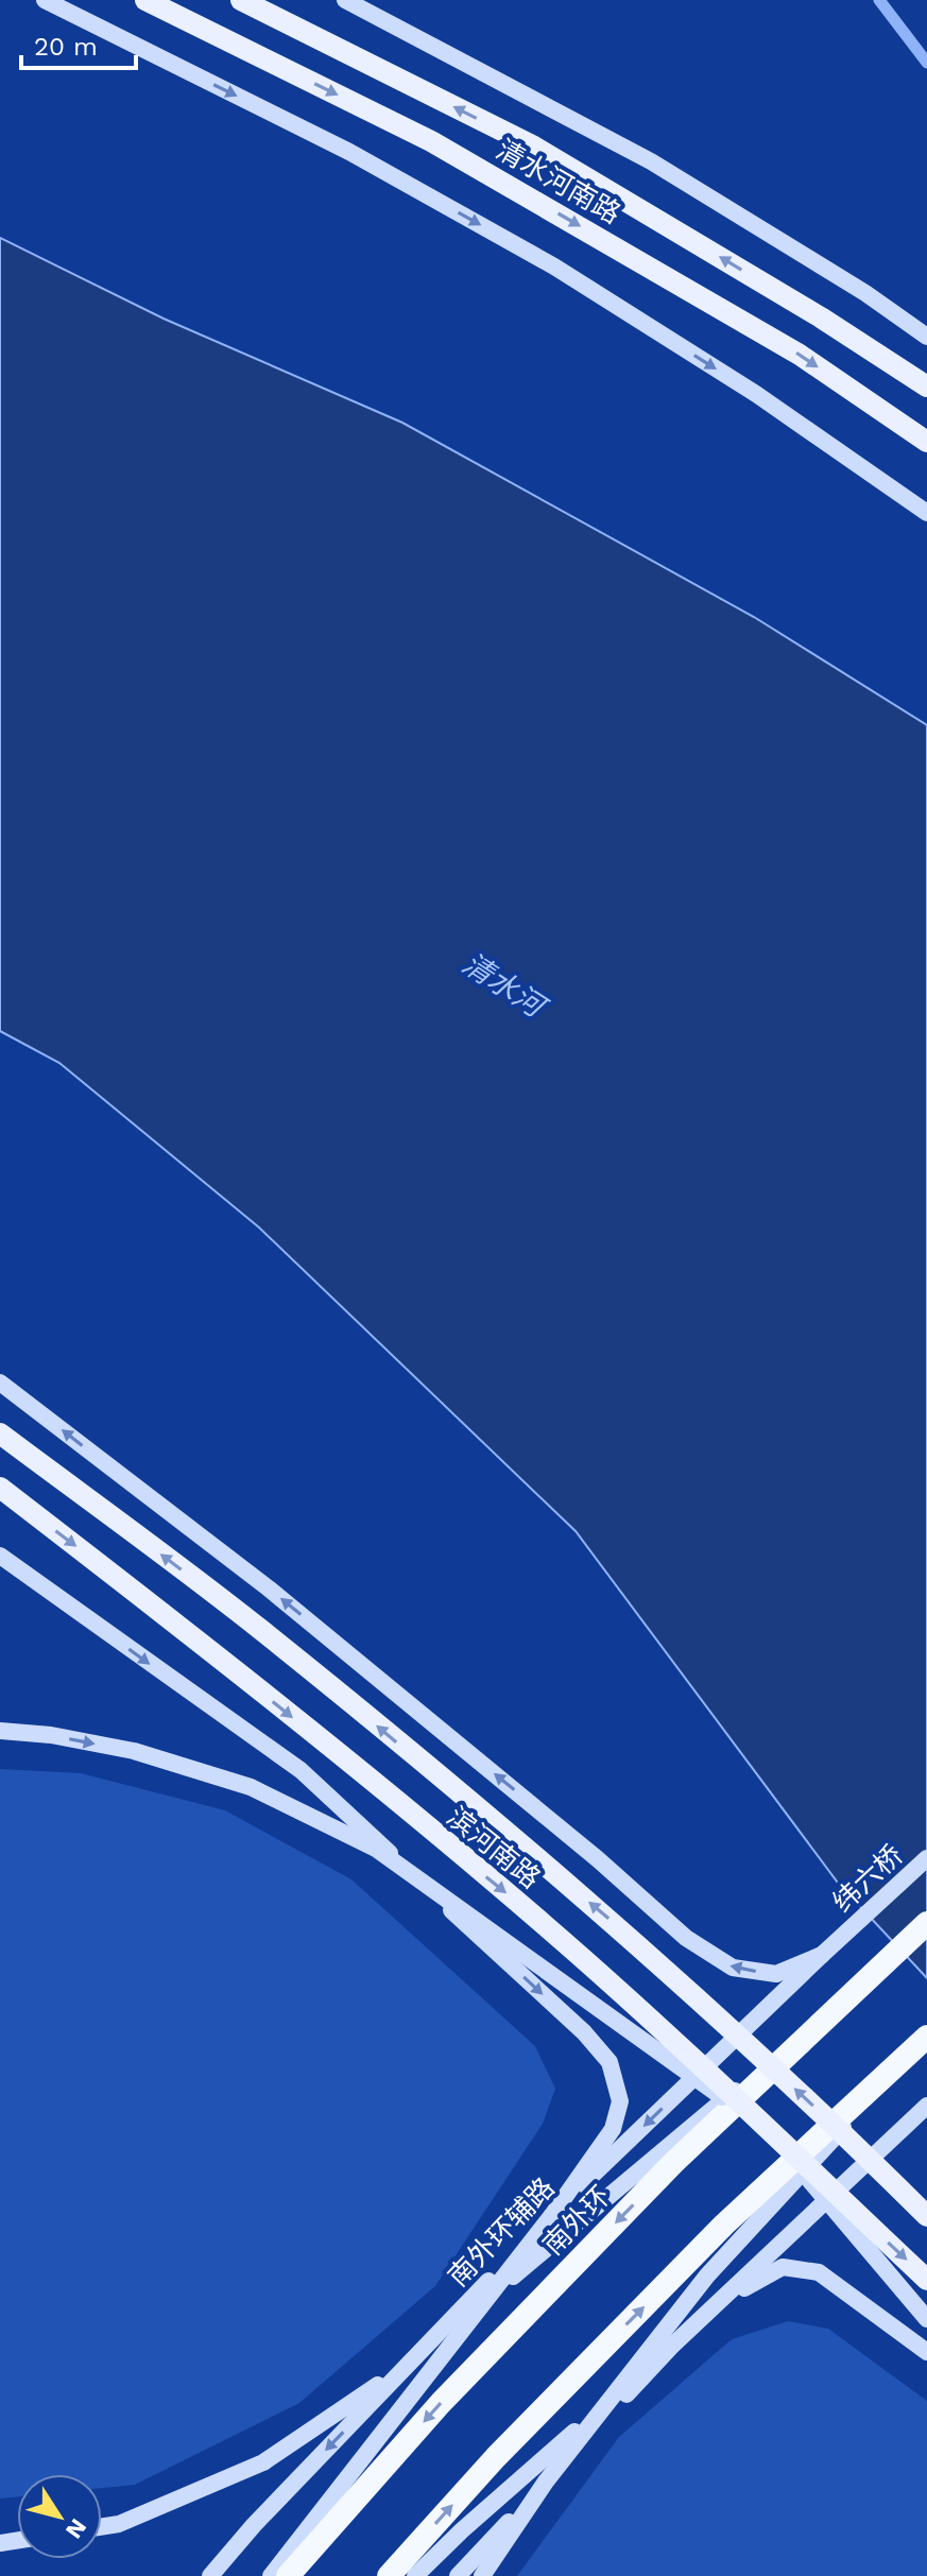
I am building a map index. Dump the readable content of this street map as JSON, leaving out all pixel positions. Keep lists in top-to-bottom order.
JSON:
{
  "streets": {
    "highway": ["南外环"],
    "main road": [
      "清水河南路",
      "滨河南路",
      "纬六桥",
      "南外环辅路"
    ]
  },
  "crossings": [
    ["纬六桥", "南外环辅路"]
  ],
  "water": ["清水河"],
  "scale_bar": "20 m",
  "north": "bottom right"
}
